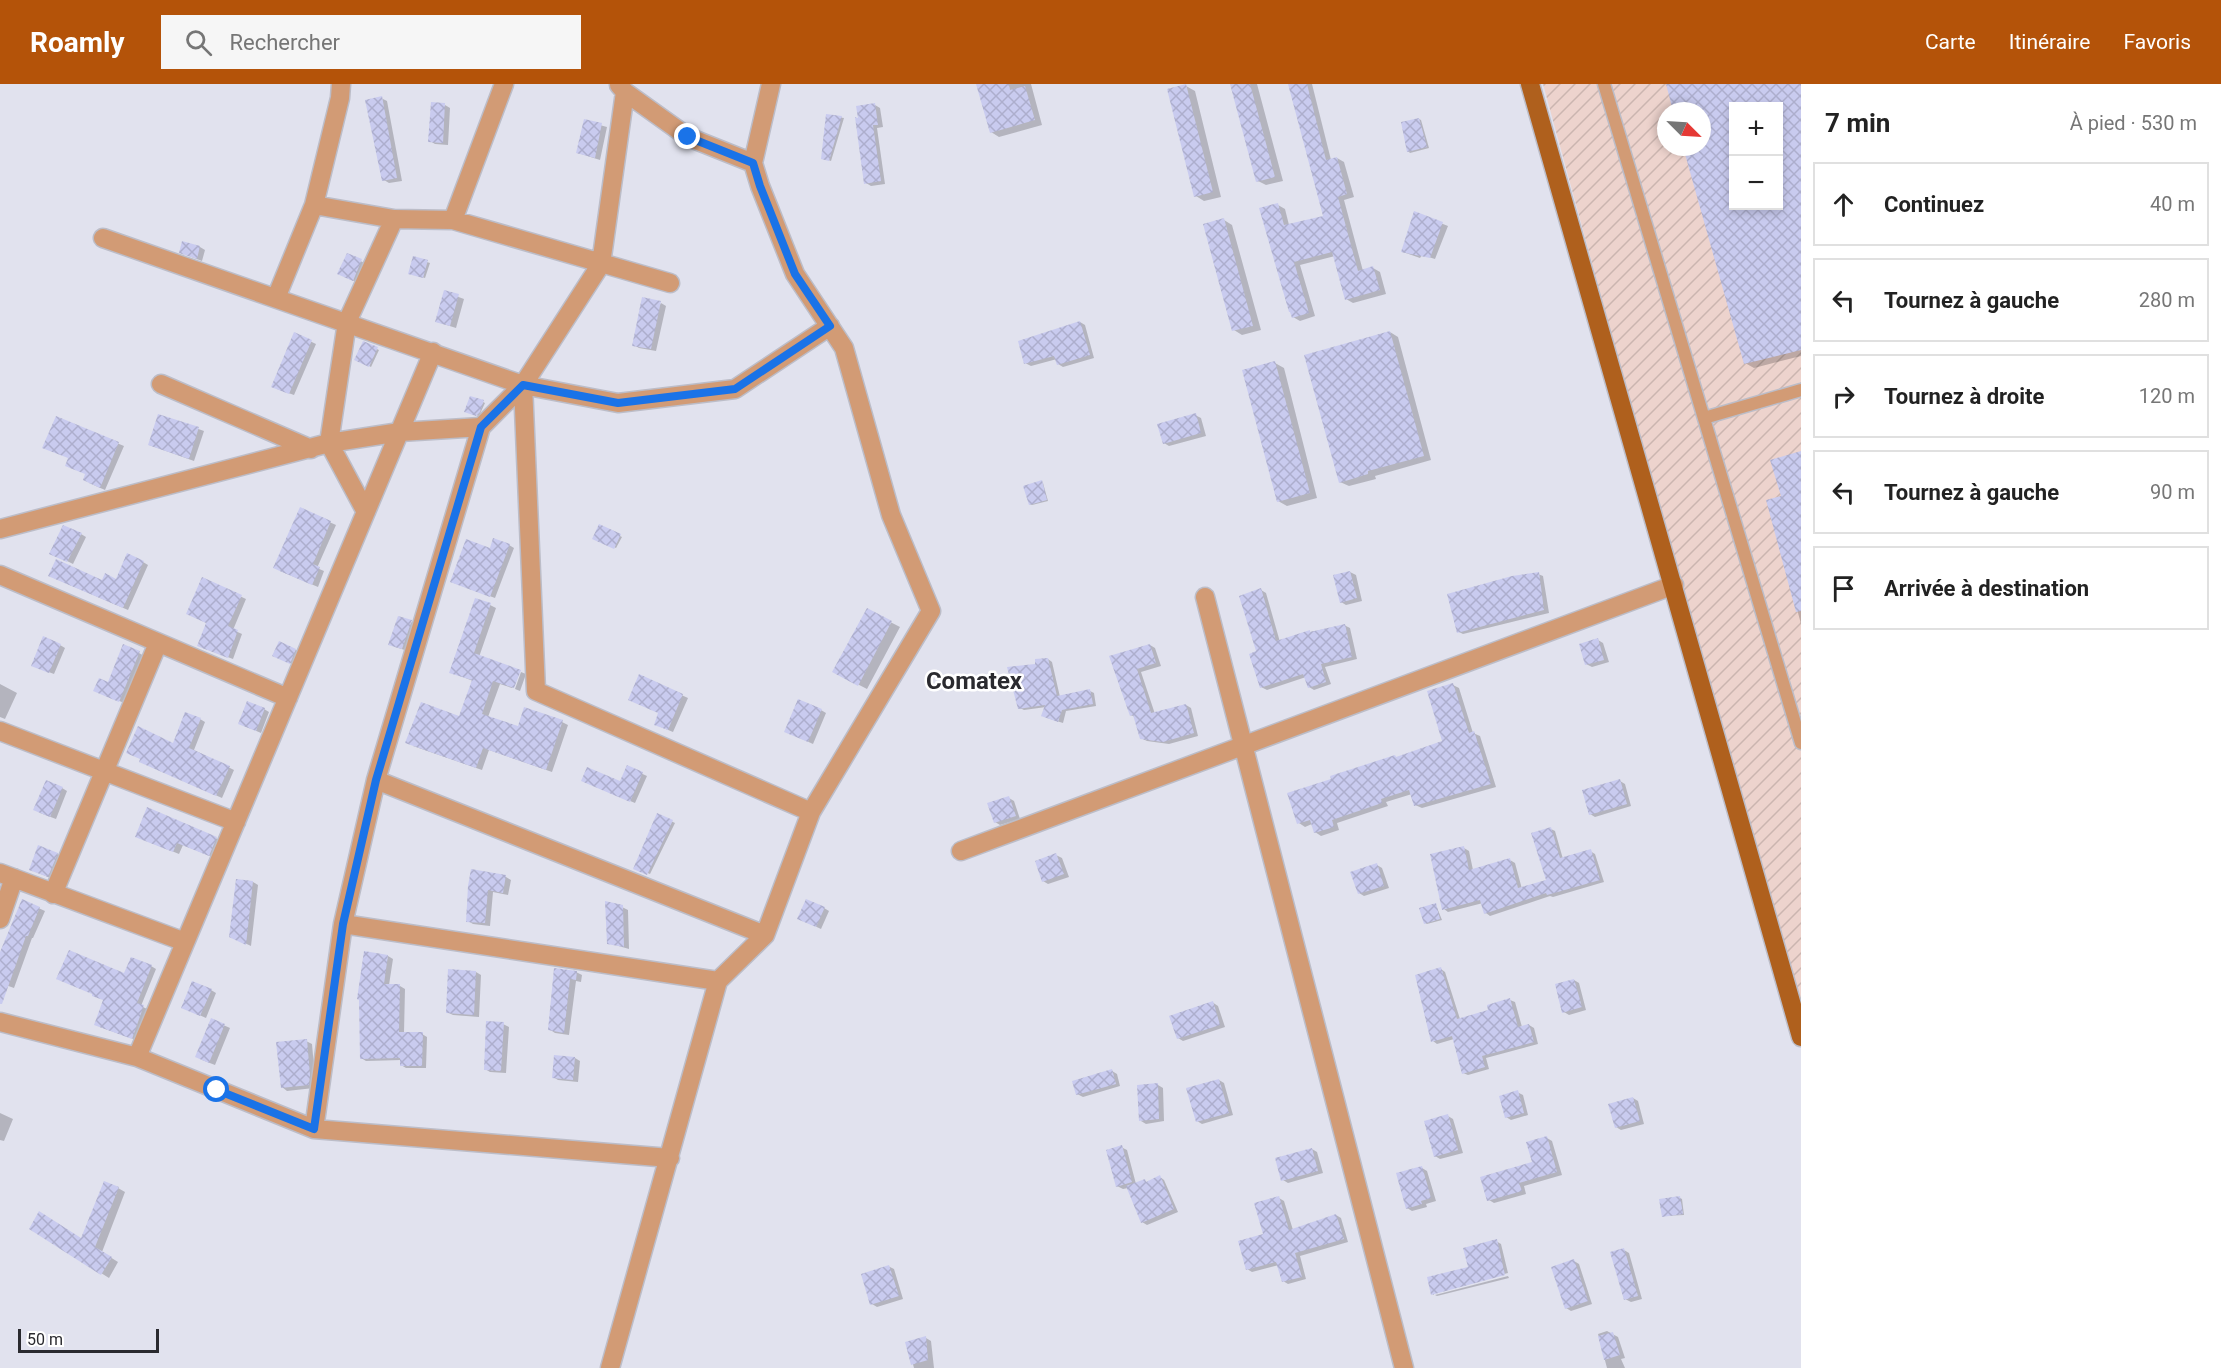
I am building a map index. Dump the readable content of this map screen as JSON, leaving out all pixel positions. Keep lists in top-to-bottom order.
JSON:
{
  "districts": ["Comatex"],
  "scale_bar": "50 m",
  "north": "bottom right",
  "page": {
    "header": "Roamly",
    "search": "Rechercher",
    "nav": ["Carte", "Itinéraire", "Favoris"],
    "heading": ["7 min", "À pied · 530 m"],
    "map_buttons": ["+", "−"],
    "list": [
      ["Continuez", "40 m"],
      ["Tournez à gauche", "280 m"],
      ["Tournez à droite", "120 m"],
      ["Tournez à gauche", "90 m"],
      "Arrivée à destination"
    ],
    "scale": "50 m"
  }
}
